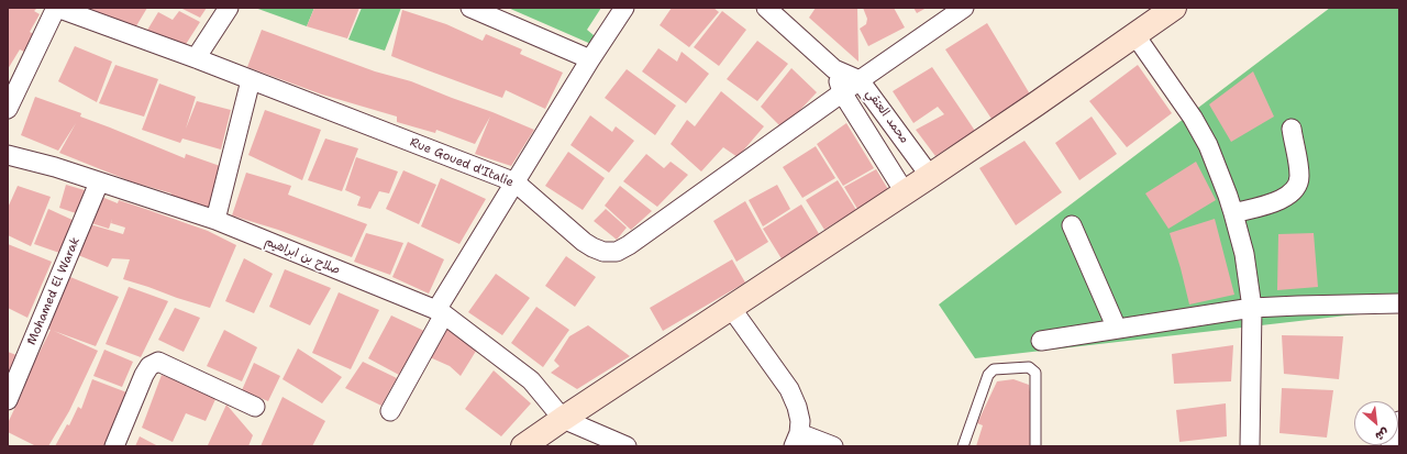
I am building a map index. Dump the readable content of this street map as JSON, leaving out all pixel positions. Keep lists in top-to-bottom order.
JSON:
{
  "streets": {
    "street": [
      "محمد العتقي",
      "Rue Goued d'Italie",
      "صلاح بن ابراهيم",
      "Mohamed El Warak"
    ]
  },
  "crossings": [
    ["محمد العتقي", "Rue Goued d'Italie"],
    ["صلاح بن ابراهيم", "Mohamed El Warak"]
  ],
  "north": "bottom right"
}
